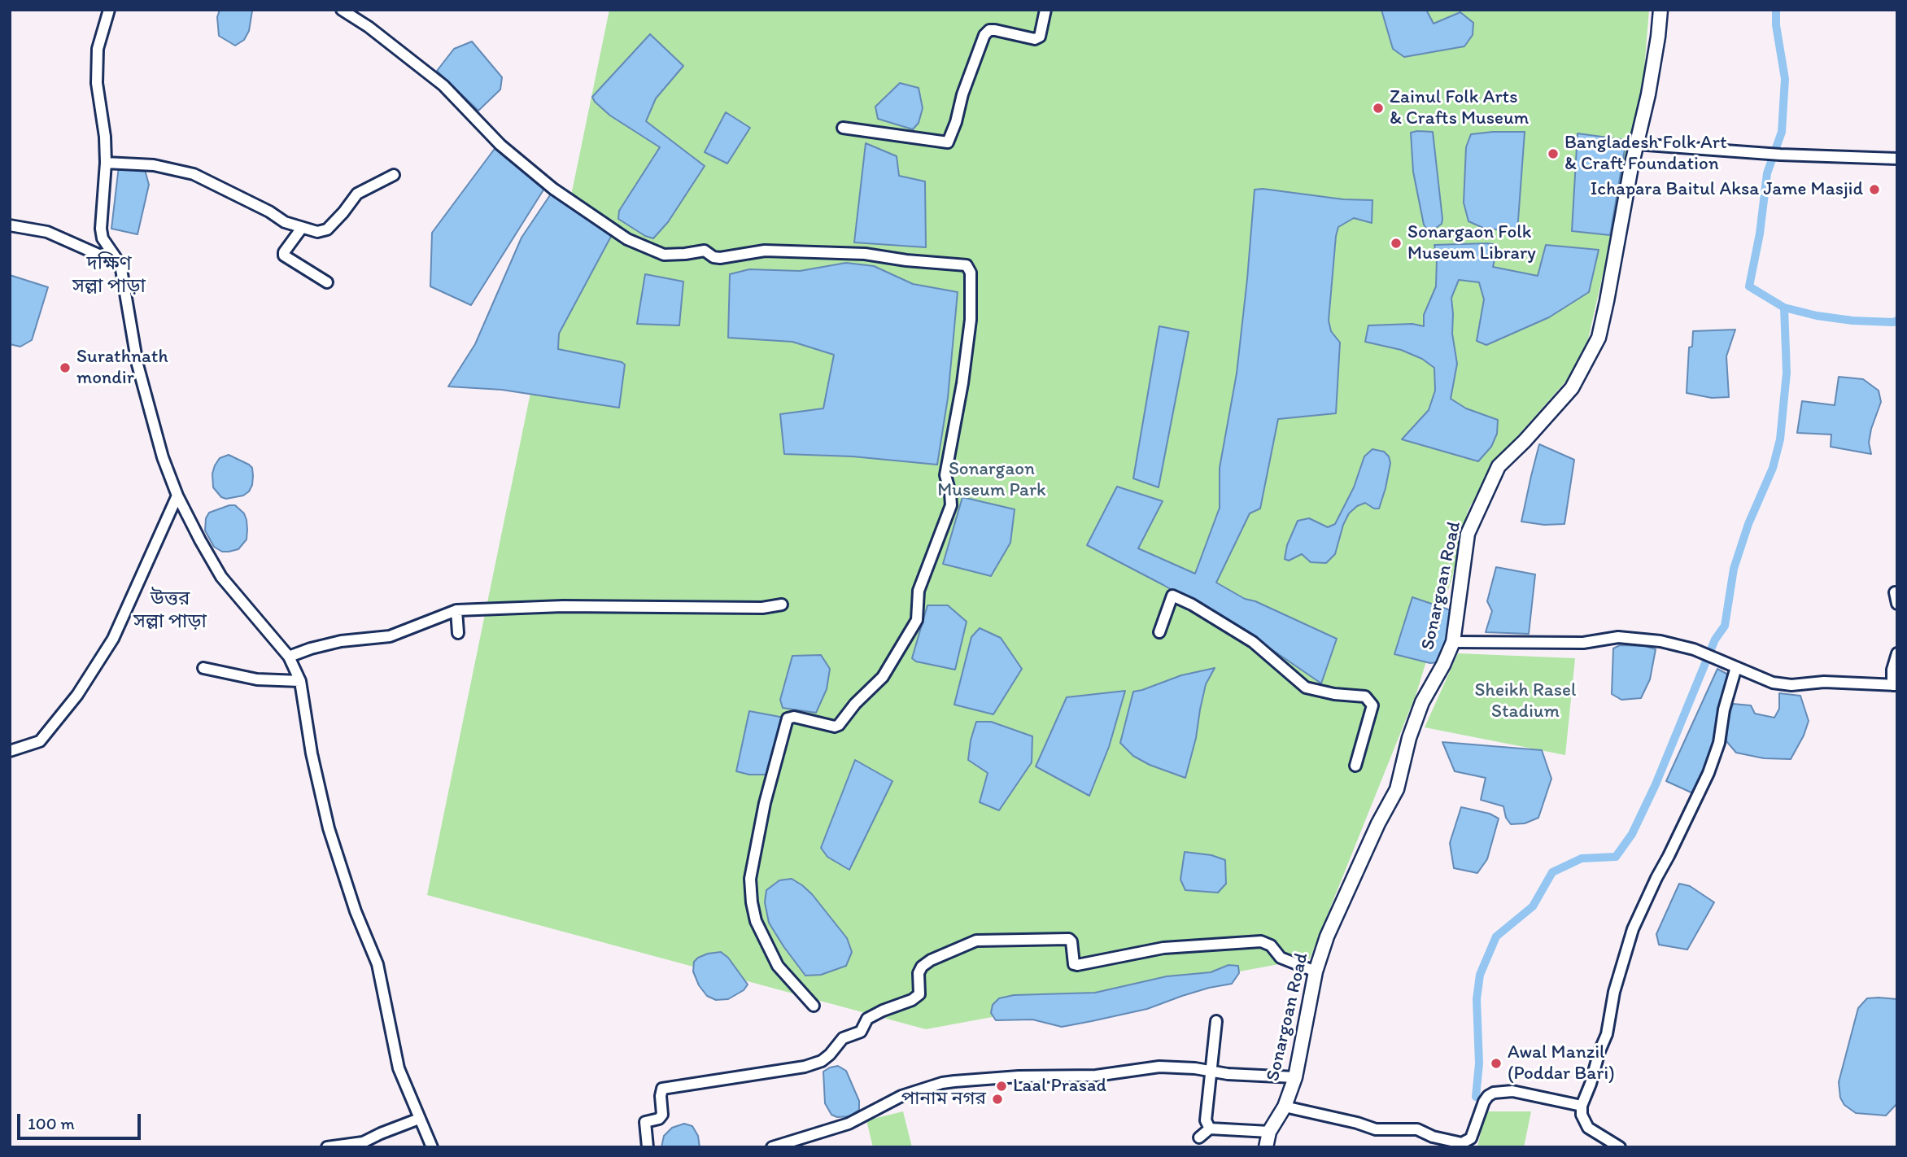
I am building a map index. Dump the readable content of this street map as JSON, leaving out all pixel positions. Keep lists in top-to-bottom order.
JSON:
{
  "streets": {
    "main road": ["Sonargoan Road"]
  },
  "districts": ["দক্ষিণ সল্লা পাড়া", "উত্তর সল্লা পাড়া"],
  "parks": ["Sonargaon Museum Park", "Sheikh Rasel Stadium"],
  "places": [
    "Zainul Folk Arts & Crafts Museum",
    "Bangladesh Folk Art & Craft Foundation",
    "Ichapara Baitul Aksa Jame Masjid",
    "Sonargaon Folk Museum Library",
    "Surathnath mondir",
    "Awal Manzil (Poddar Bari)",
    "Laal Prasad",
    "পানাম নগর"
  ],
  "scale_bar": "100 m"
}
